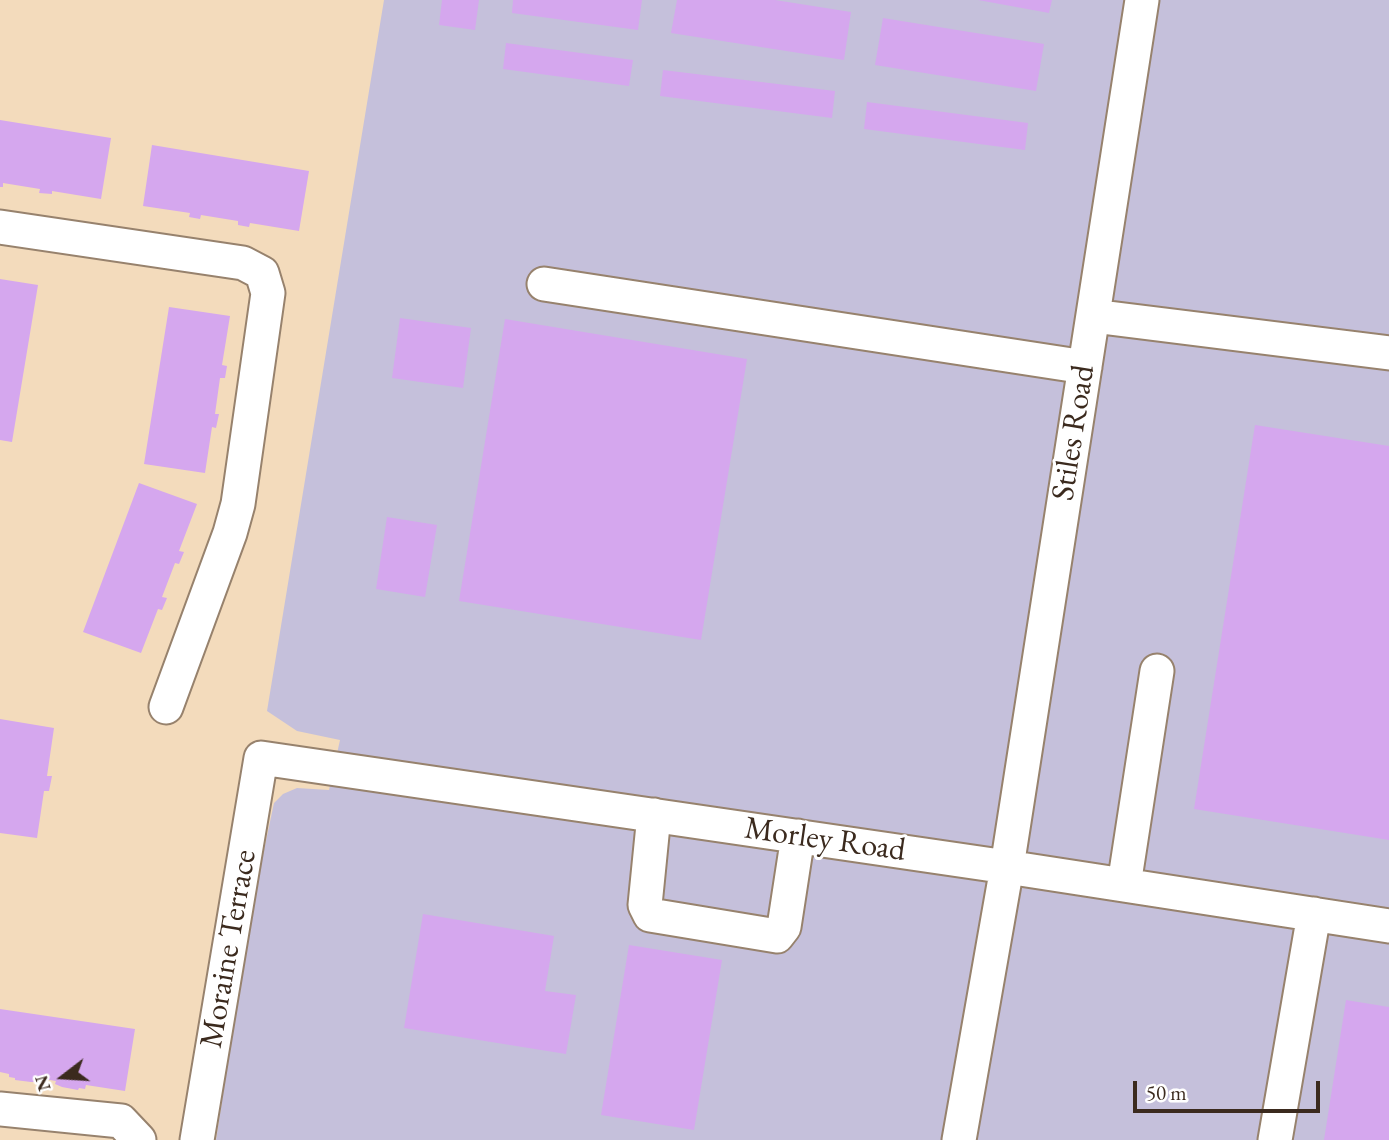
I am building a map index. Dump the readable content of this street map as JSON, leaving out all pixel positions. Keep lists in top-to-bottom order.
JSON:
{
  "streets": {
    "street": ["Stiles Road", "Morley Road", "Moraine Terrace"]
  },
  "crossings": [
    ["Stiles Road", "Morley Road"],
    ["Morley Road", "Moraine Terrace"]
  ],
  "scale_bar": "50 m",
  "north": "left"
}
